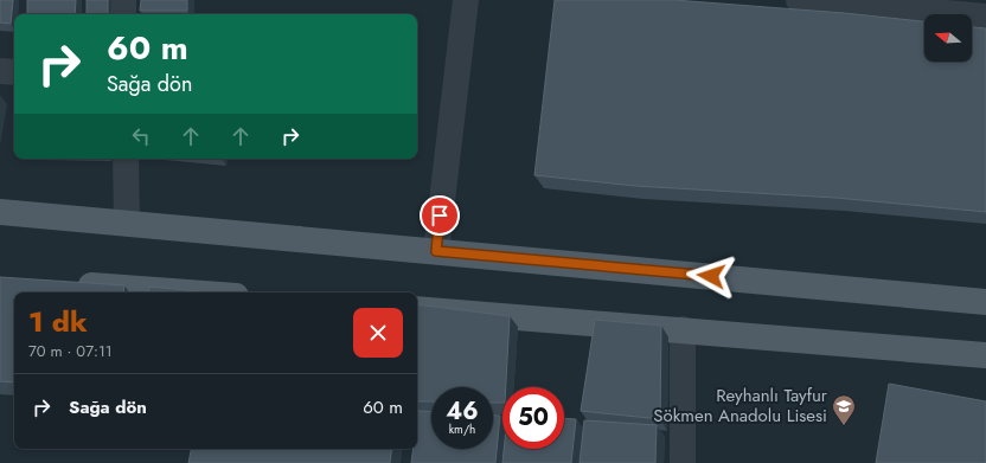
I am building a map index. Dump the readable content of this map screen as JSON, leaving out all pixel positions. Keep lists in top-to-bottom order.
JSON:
{
  "places": {
    "school or university": ["Reyhanlı Tayfur Sökmen Anadolu Lisesi"]
  },
  "north": "left",
  "page": {
    "turn": ["60 m", "Sağa dön"],
    "heading": ["1 dk", "70 m · 07:11"],
    "list": [
      {
        "name": "Sağa dön",
        "value": "60 m"
      }
    ],
    "speed": "46 km/h",
    "limit": "50"
  }
}
